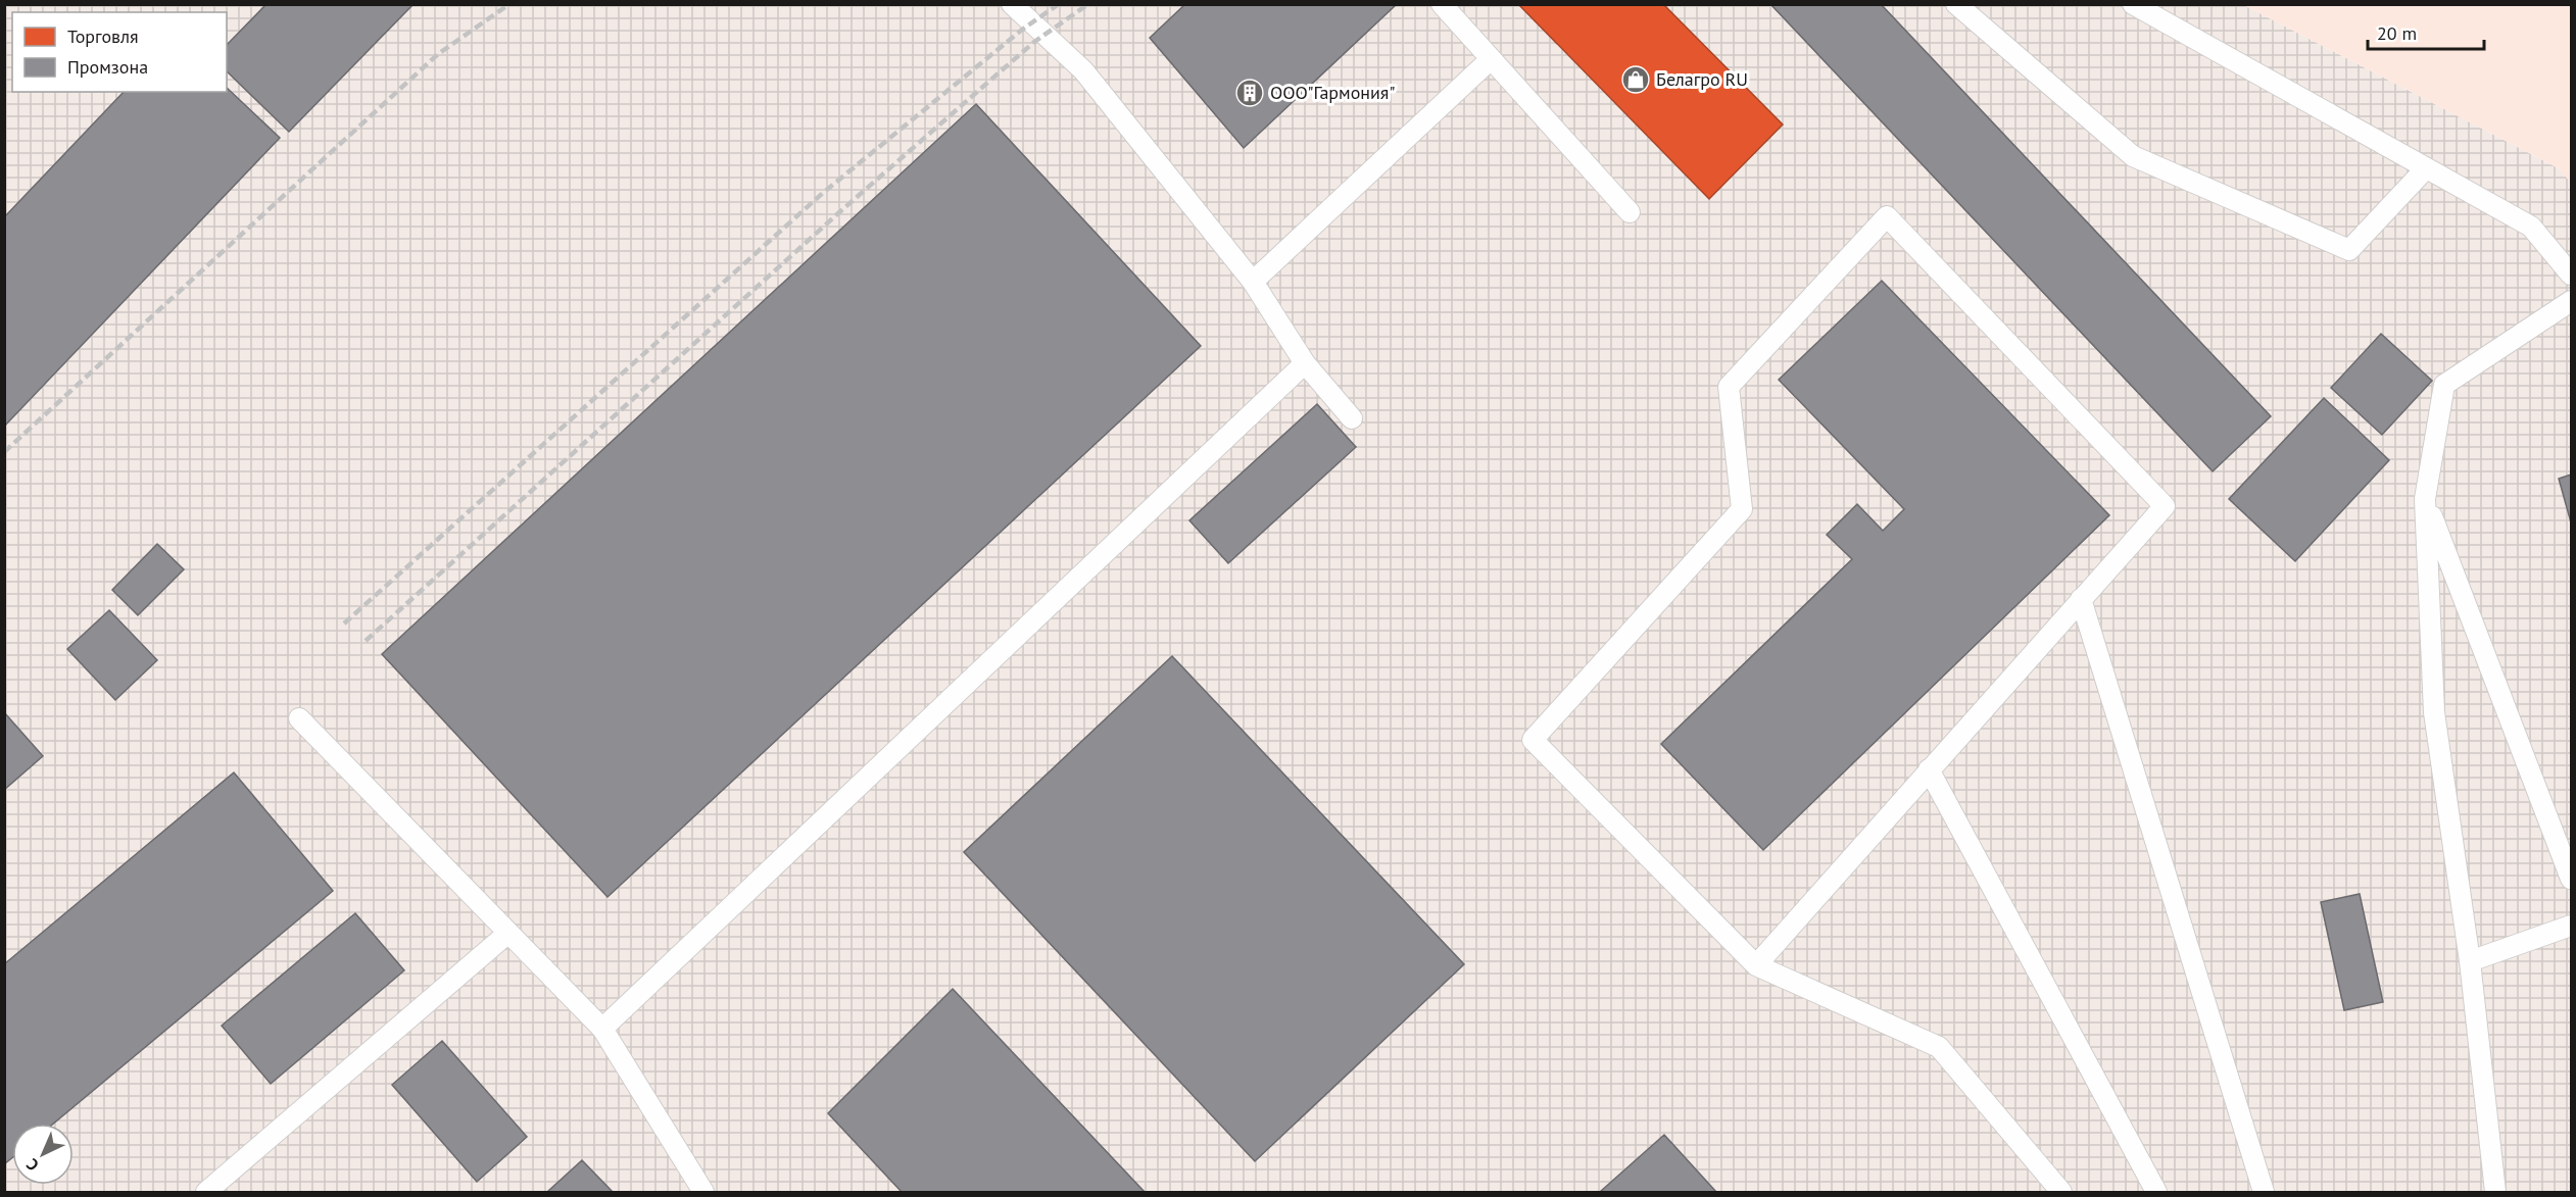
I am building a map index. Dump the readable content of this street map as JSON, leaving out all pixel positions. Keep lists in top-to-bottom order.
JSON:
{
  "places": {
    "shop": ["Белагро RU"],
    "building": ["ООО\"Гармония\""]
  },
  "legend": ["Торговля", "Промзона"],
  "scale_bar": "20 m",
  "north": "bottom left"
}
